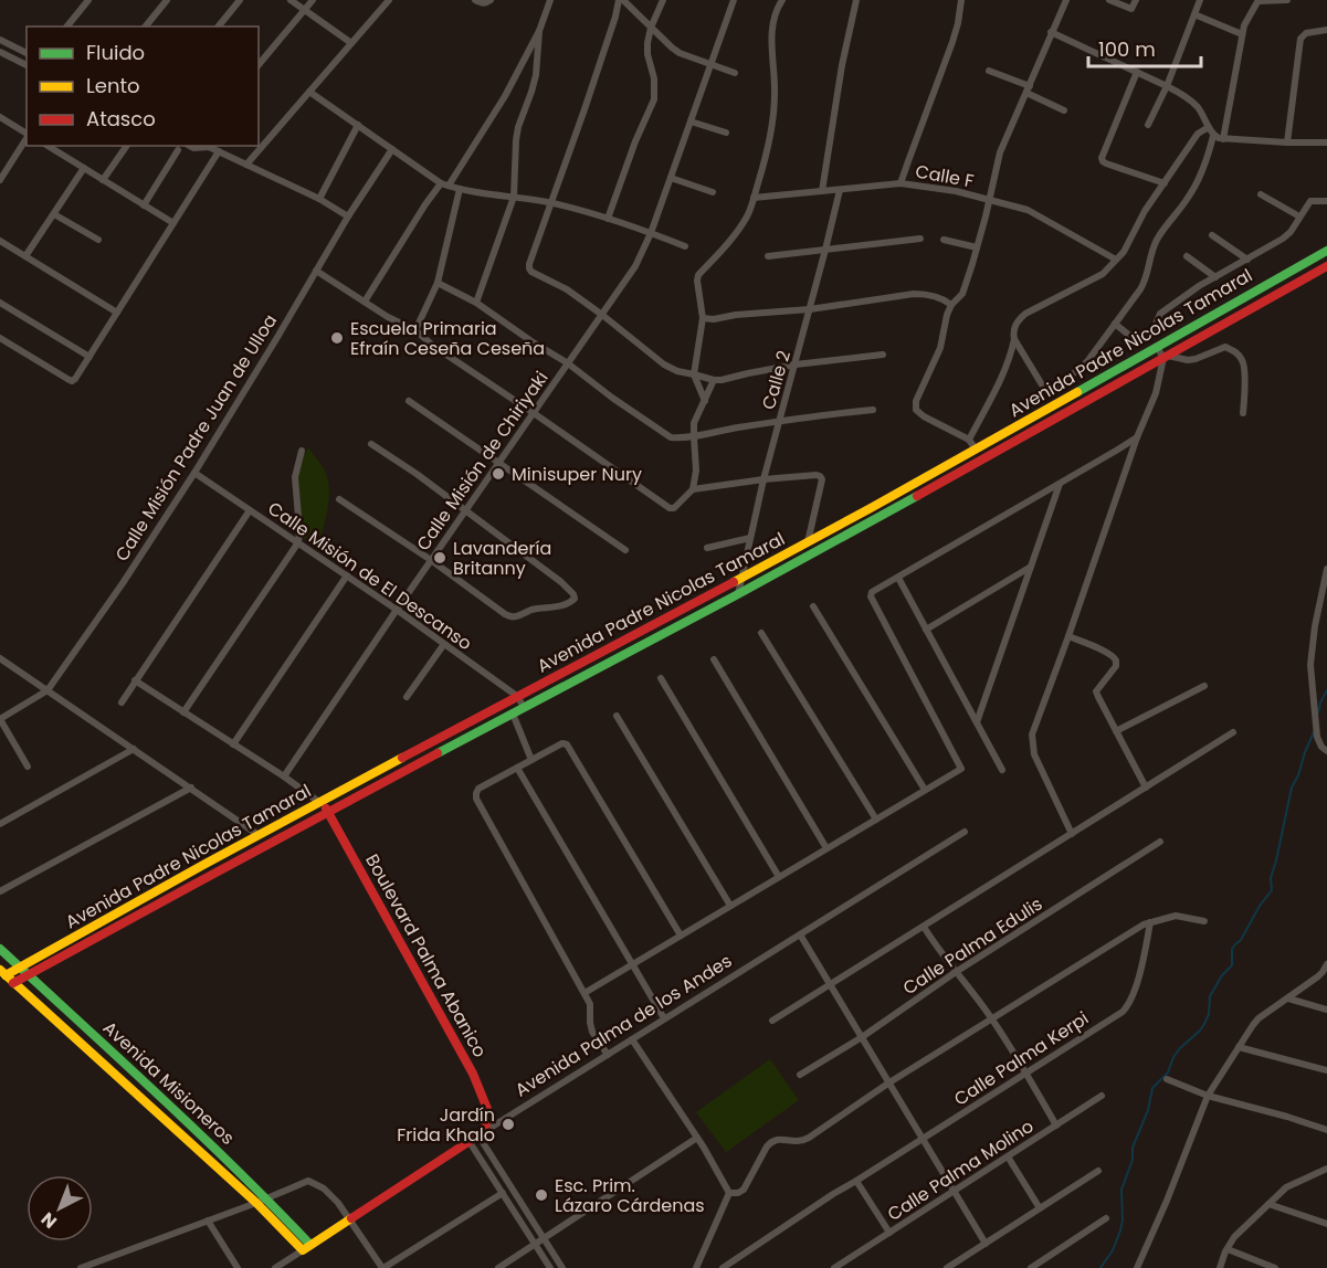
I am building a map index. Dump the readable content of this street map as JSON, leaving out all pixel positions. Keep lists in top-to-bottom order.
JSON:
{
  "streets": {
    "street": [
      "Calle F",
      "Avenida Padre Nicolas Tamaral",
      "Calle 2",
      "Calle Misión Padre Juan de Ulloa",
      "Calle Misión de Chiriyaki",
      "Calle Misión de El Descanso",
      "Calle Palma Edulis",
      "Boulevard Palma Abanico",
      "Avenida Palma de los Andes",
      "Calle Palma Kerpi",
      "Avenida Misioneros",
      "Calle Palma Molino"
    ]
  },
  "crossings": [
    ["Calle F", "Calle 2"],
    ["Avenida Padre Nicolas Tamaral", "Calle 2"],
    ["Avenida Padre Nicolas Tamaral", "Calle Misión de El Descanso"],
    ["Avenida Padre Nicolas Tamaral", "Boulevard Palma Abanico"],
    ["Avenida Padre Nicolas Tamaral", "Avenida Misioneros"],
    ["Calle Misión Padre Juan de Ulloa", "Calle Misión de El Descanso"],
    ["Calle Misión de Chiriyaki", "Calle Misión de El Descanso"],
    ["Boulevard Palma Abanico", "Avenida Palma de los Andes"],
    ["Avenida Palma de los Andes", "Avenida Misioneros"]
  ],
  "places": [
    "Escuela Primaria Efraín Ceseña Ceseña",
    "Minisuper Nury",
    "Lavandería Britanny",
    "Jardín Frida Khalo",
    "Esc. Prim. Lázaro Cárdenas"
  ],
  "legend": ["Fluido", "Lento", "Atasco"],
  "scale_bar": "100 m",
  "north": "bottom left"
}
